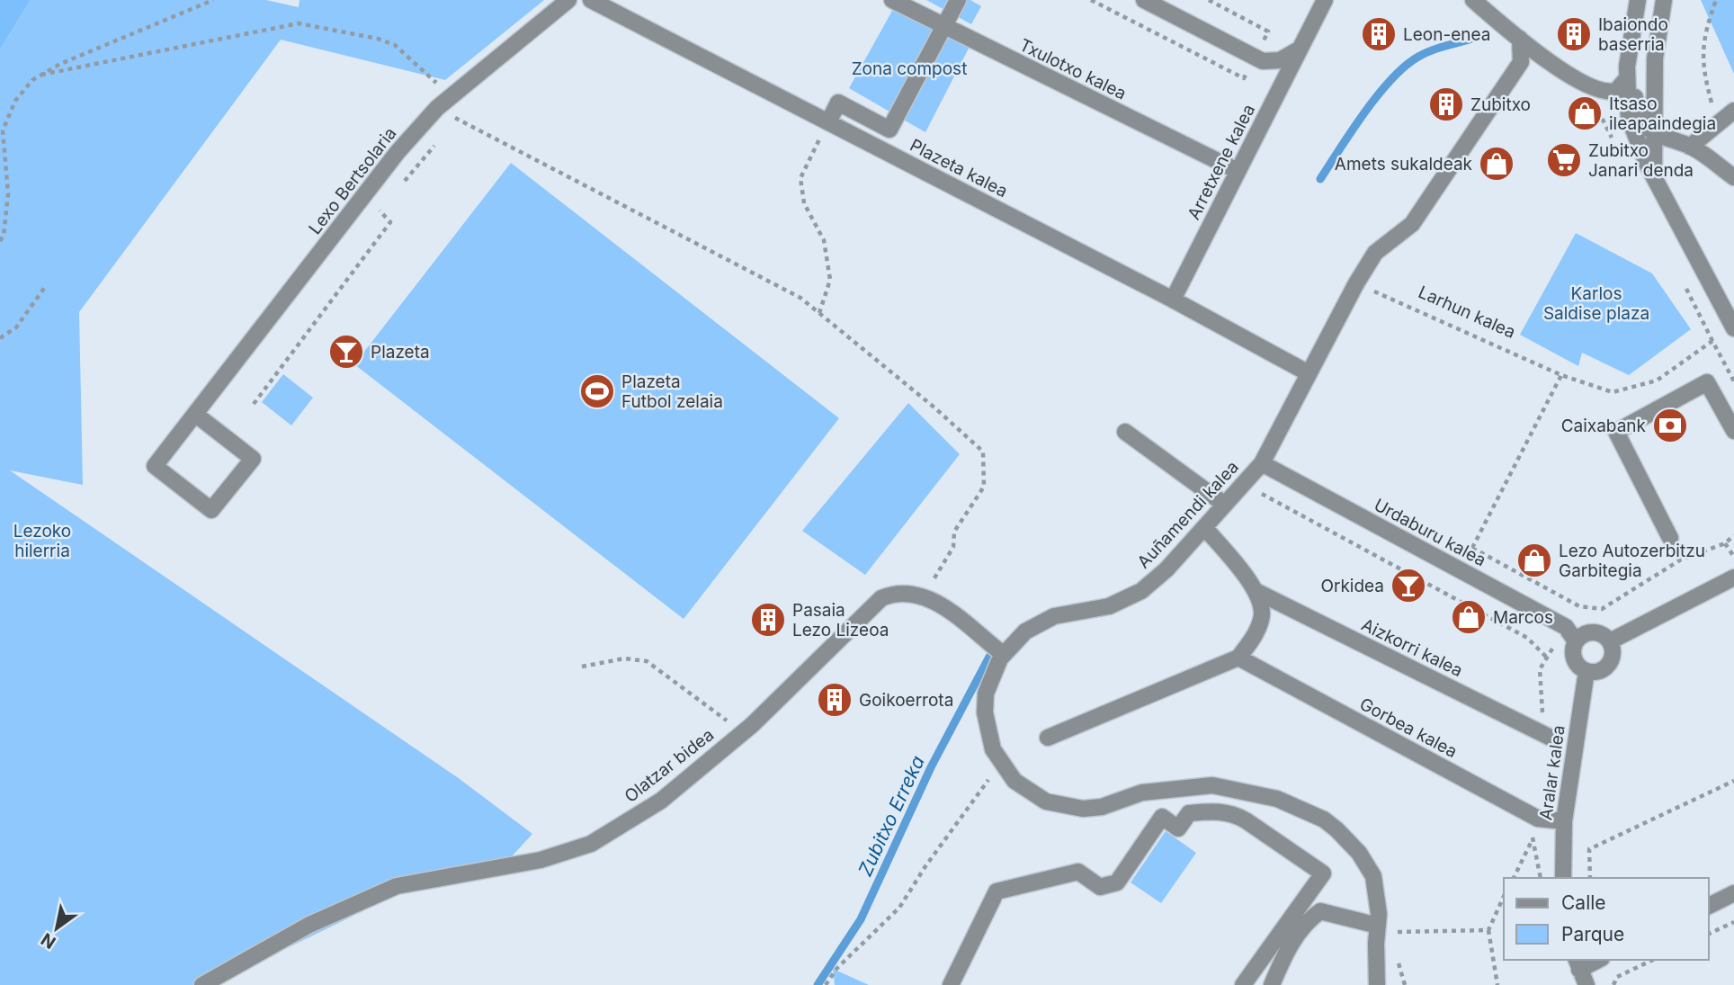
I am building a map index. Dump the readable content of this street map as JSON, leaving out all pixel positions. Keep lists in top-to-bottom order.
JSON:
{
  "streets": {
    "street": [
      "Txulotxo kalea",
      "Arretxene kalea",
      "Plazeta kalea",
      "Lexo Bertsolaria",
      "Auñamendi kalea",
      "Urdaburu kalea",
      "Aizkorri kalea",
      "Gorbea kalea",
      "Olatzar bidea",
      "Aralar kalea"
    ],
    "path": ["Larhun kalea"]
  },
  "crossings": [
    ["Txulotxo kalea", "Arretxene kalea"],
    ["Arretxene kalea", "Plazeta kalea"],
    ["Plazeta kalea", "Auñamendi kalea"],
    ["Larhun kalea", "Auñamendi kalea"],
    ["Auñamendi kalea", "Urdaburu kalea"],
    ["Auñamendi kalea", "Olatzar bidea"],
    ["Urdaburu kalea", "Aralar kalea"],
    ["Gorbea kalea", "Aralar kalea"]
  ],
  "water": ["Zubitxo Erreka"],
  "parks": ["Zona compost", "Karlos Saldise plaza", "Lezoko hilerria"],
  "places": {
    "building": [
      "Leon-enea",
      "Ibaiondo baserria",
      "Zubitxo",
      "Pasaia Lezo Lizeoa",
      "Goikoerrota"
    ],
    "shop": [
      "Itsaso ileapaindegia",
      "Amets sukaldeak",
      "Lezo Autozerbitzu Garbitegia",
      "Marcos"
    ],
    "supermarket": ["Zubitxo Janari denda"],
    "bar": ["Plazeta", "Orkidea"],
    "sports": ["Plazeta Futbol zelaia"],
    "bank": ["Caixabank"]
  },
  "legend": ["Calle", "Parque"],
  "north": "bottom left"
}
